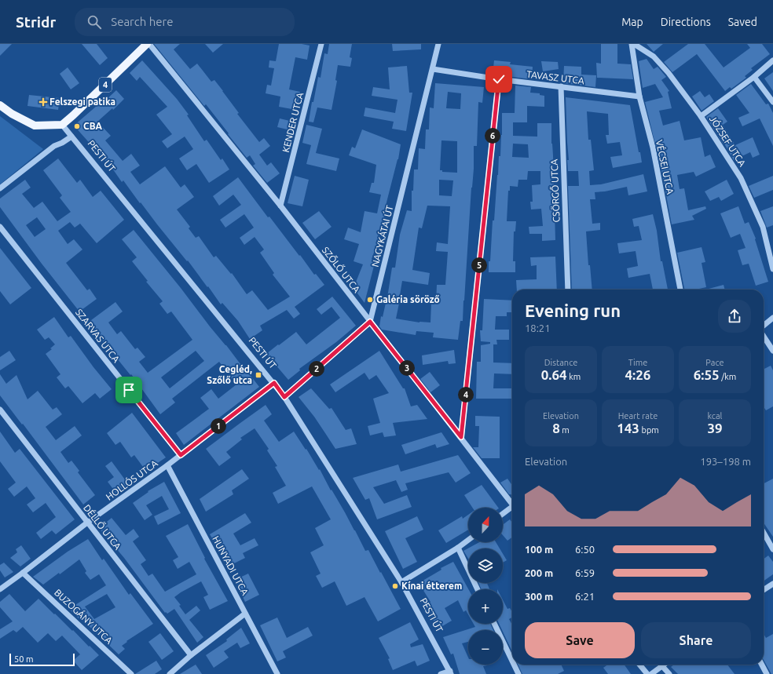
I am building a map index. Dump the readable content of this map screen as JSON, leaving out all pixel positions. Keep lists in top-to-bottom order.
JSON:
{
  "streets": {
    "main road": ["4"],
    "street": [
      "TAVASZ UTCA",
      "KENDER UTCA",
      "JÓZSEF UTCA",
      "PESTI ÚT",
      "VÉCSEI UTCA",
      "CSÖRGŐ UTCA",
      "NAGYKÁTAI ÚT",
      "SZŐLŐ UTCA",
      "SZARVAS UTCA",
      "HOLLÓS UTCA",
      "DÉLLŐ UTCA",
      "HUNYADI UTCA",
      "BUZOGÁNY UTCA"
    ]
  },
  "crossings": [
    ["TAVASZ UTCA", "VÉCSEI UTCA"],
    ["TAVASZ UTCA", "CSÖRGŐ UTCA"],
    ["TAVASZ UTCA", "NAGYKÁTAI ÚT"],
    ["4", "PESTI ÚT"],
    ["4", "SZŐLŐ UTCA"],
    ["KENDER UTCA", "SZŐLŐ UTCA"],
    ["JÓZSEF UTCA", "VÉCSEI UTCA"],
    ["PESTI ÚT", "HOLLÓS UTCA"],
    ["NAGYKÁTAI ÚT", "SZŐLŐ UTCA"],
    ["SZARVAS UTCA", "HOLLÓS UTCA"],
    ["HOLLÓS UTCA", "DÉLLŐ UTCA"],
    ["HOLLÓS UTCA", "HUNYADI UTCA"],
    ["HOLLÓS UTCA", "BUZOGÁNY UTCA"]
  ],
  "places": {
    "health": ["Felszegi patika"],
    "other": ["CBA", "Galéria söröző", "Kínai étterem"],
    "transit": ["Cegléd, Szőlő utca"]
  },
  "scale_bar": "50 m",
  "north": "top",
  "page": {
    "header": "Stridr",
    "search": "Search here",
    "nav": ["Map", "Directions", "Saved"],
    "pins": [
      "6",
      "5",
      "3",
      "2",
      "4",
      "1"
    ],
    "heading": ["Evening run", "18:21"],
    "stats": [
      ["Distance", "0.64 km"],
      ["Time", "4:26"],
      ["Pace", "6:55 /km"],
      ["Elevation", "8 m"],
      ["Heart rate", "143 bpm"],
      ["kcal", "39"]
    ],
    "chart": ["Elevation", "193–198 m"],
    "map_buttons": ["+", "−"],
    "list": [
      {
        "name": "100 m",
        "note": "6:50"
      },
      {
        "name": "200 m",
        "note": "6:59"
      },
      {
        "name": "300 m",
        "note": "6:21"
      }
    ],
    "buttons": ["Save", "Share"],
    "scale": "50 m"
  }
}
